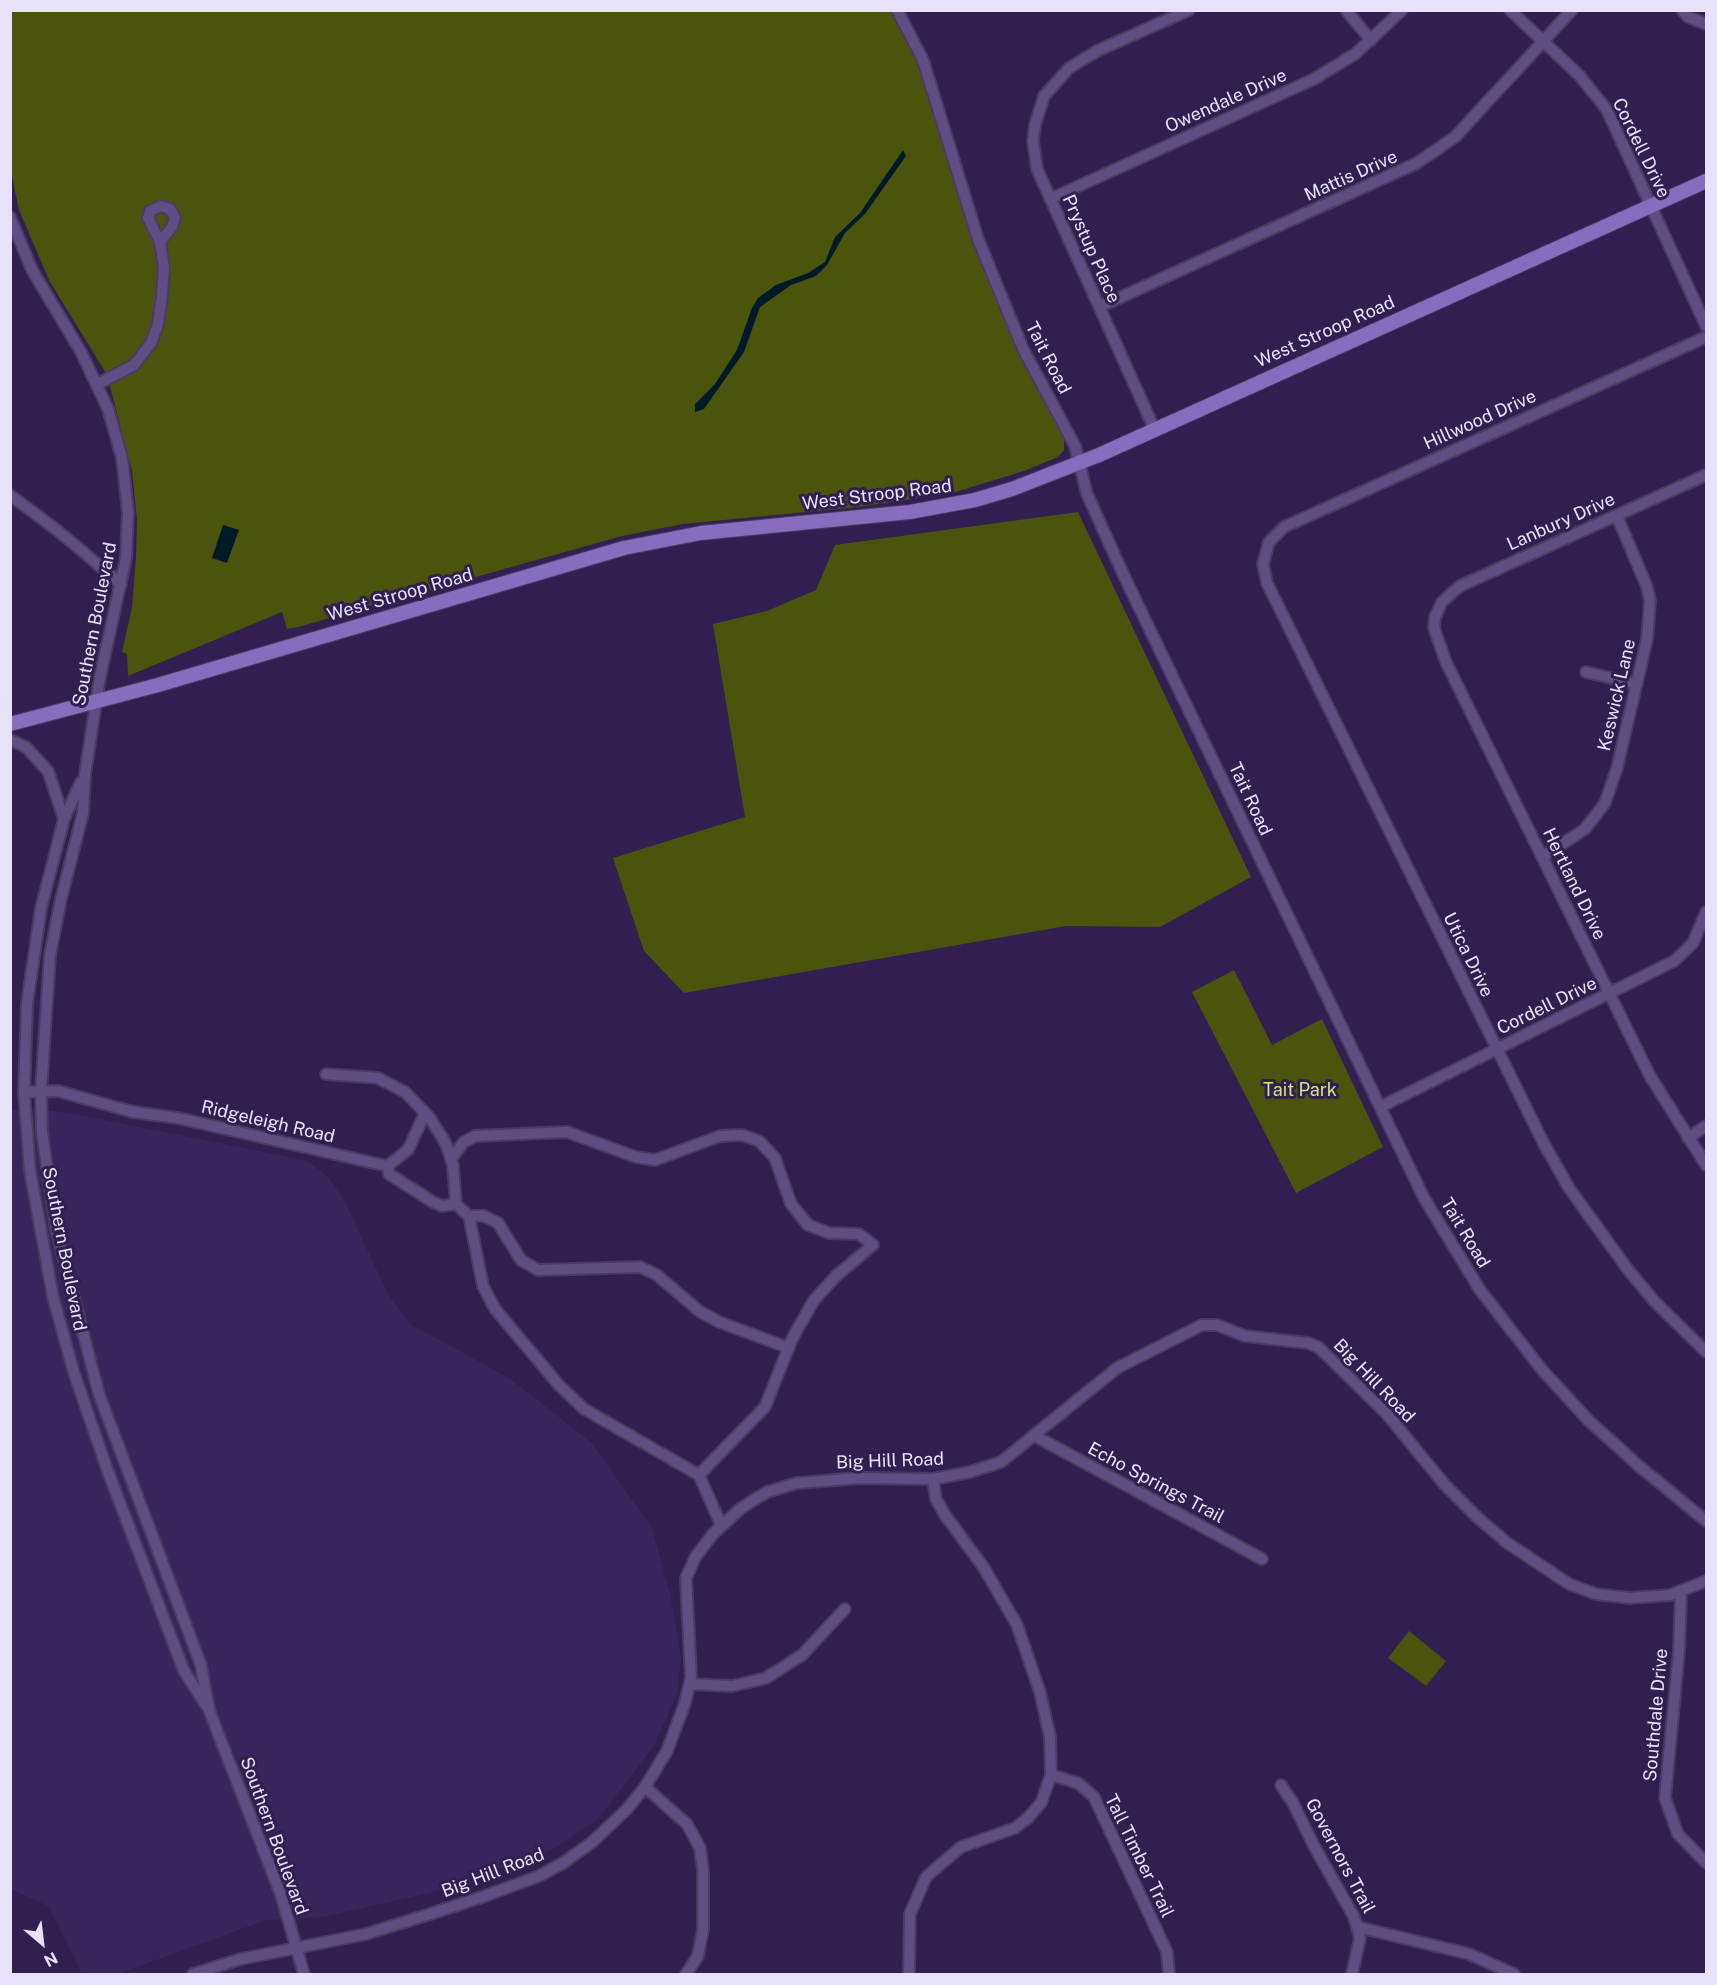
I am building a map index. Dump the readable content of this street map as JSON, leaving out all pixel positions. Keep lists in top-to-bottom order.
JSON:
{
  "streets": {
    "main road": ["West Stroop Road"],
    "street": [
      "Owendale Drive",
      "Cordell Drive",
      "Mattis Drive",
      "Prystup Place",
      "Tait Road",
      "Hillwood Drive",
      "Lanbury Drive",
      "Southern Boulevard",
      "Keswick Lane",
      "Hertland Drive",
      "Utica Drive",
      "Ridgeleigh Road",
      "Big Hill Road",
      "Echo Springs Trail",
      "Southdale Drive",
      "Tall Timber Trail",
      "Governors Trail"
    ]
  },
  "crossings": [
    ["Owendale Drive", "Prystup Place"],
    ["Cordell Drive", "Mattis Drive"],
    ["Cordell Drive", "West Stroop Road"],
    ["Cordell Drive", "Tait Road"],
    ["Cordell Drive", "Hertland Drive"],
    ["Cordell Drive", "Utica Drive"],
    ["Mattis Drive", "Prystup Place"],
    ["Prystup Place", "West Stroop Road"],
    ["West Stroop Road", "Tait Road"],
    ["West Stroop Road", "Southern Boulevard"],
    ["Hillwood Drive", "Utica Drive"],
    ["Lanbury Drive", "Keswick Lane"],
    ["Lanbury Drive", "Hertland Drive"],
    ["Southern Boulevard", "Ridgeleigh Road"],
    ["Southern Boulevard", "Big Hill Road"],
    ["Keswick Lane", "Hertland Drive"],
    ["Big Hill Road", "Echo Springs Trail"],
    ["Big Hill Road", "Southdale Drive"]
  ],
  "parks": ["Tait Park"],
  "north": "bottom right"
}
